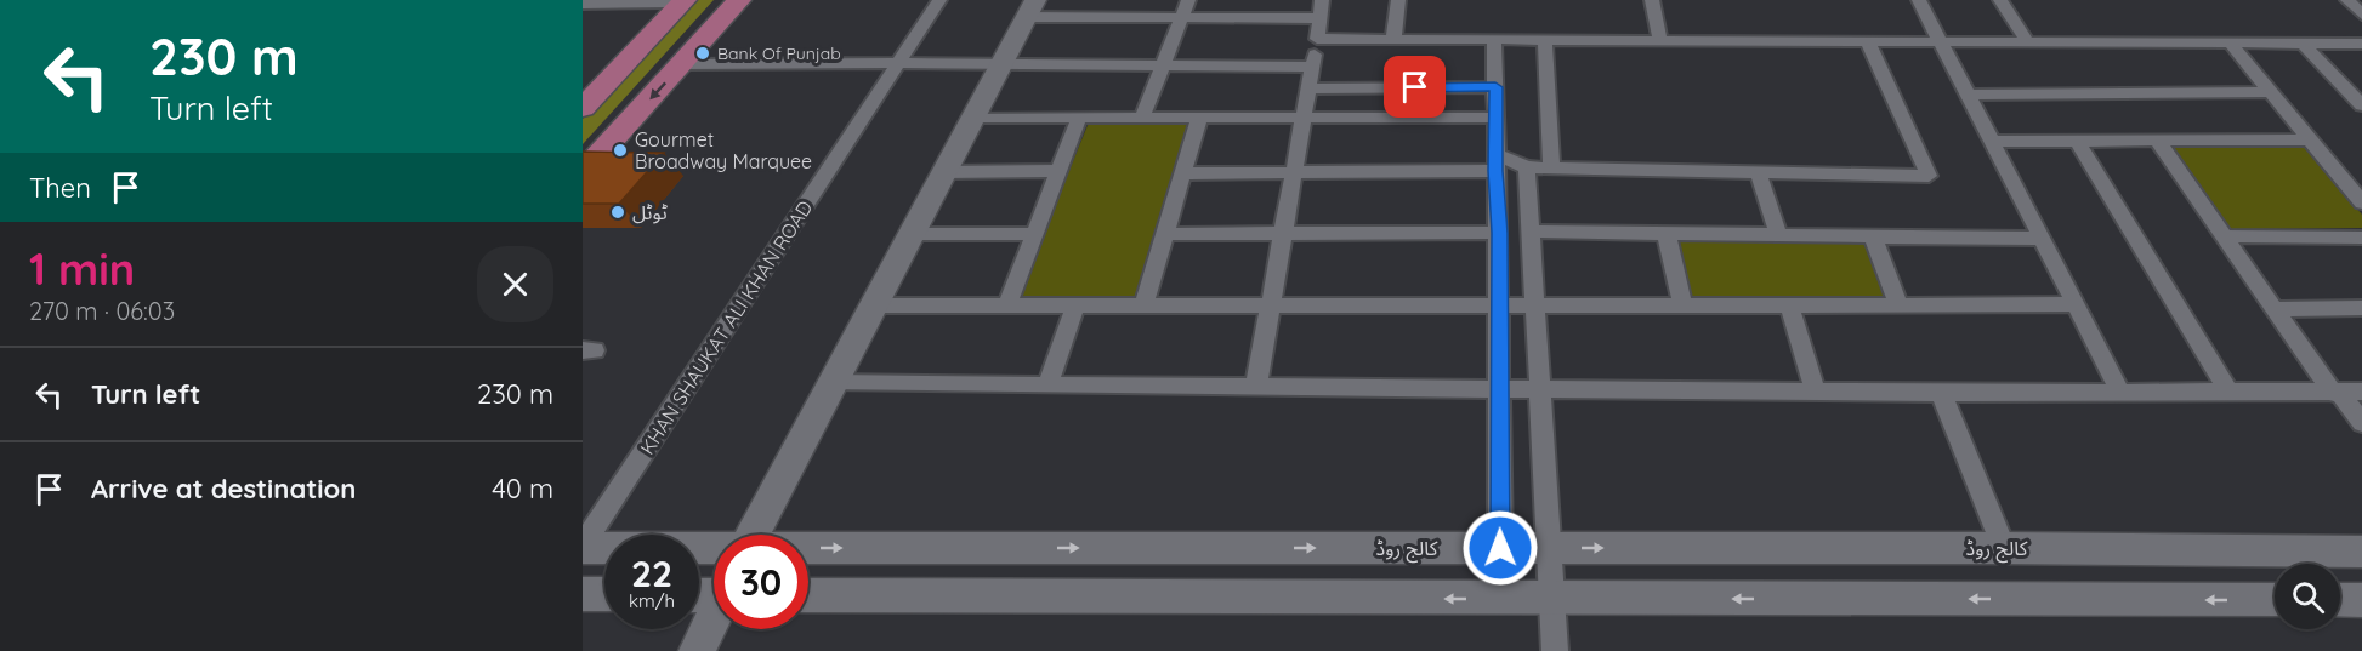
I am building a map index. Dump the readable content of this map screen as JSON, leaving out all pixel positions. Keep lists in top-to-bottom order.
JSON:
{
  "streets": {
    "main road": ["کالج روڈ"],
    "street": ["KHAN SHAUKAT ALI KHAN ROAD"]
  },
  "crossings": [
    ["KHAN SHAUKAT ALI KHAN ROAD", "کالج روڈ"]
  ],
  "places": ["Bank Of Punjab", "Gourmet Broadway Marquee", "ٹوٹل"],
  "page": {
    "turn": ["230 m", "Turn left"],
    "then": "Then",
    "heading": ["1 min", "270 m · 06:03"],
    "list": [
      {
        "name": "Turn left",
        "value": "230 m"
      },
      {
        "name": "Arrive at destination",
        "value": "40 m"
      }
    ],
    "speed": "22 km/h",
    "limit": "30"
  }
}
